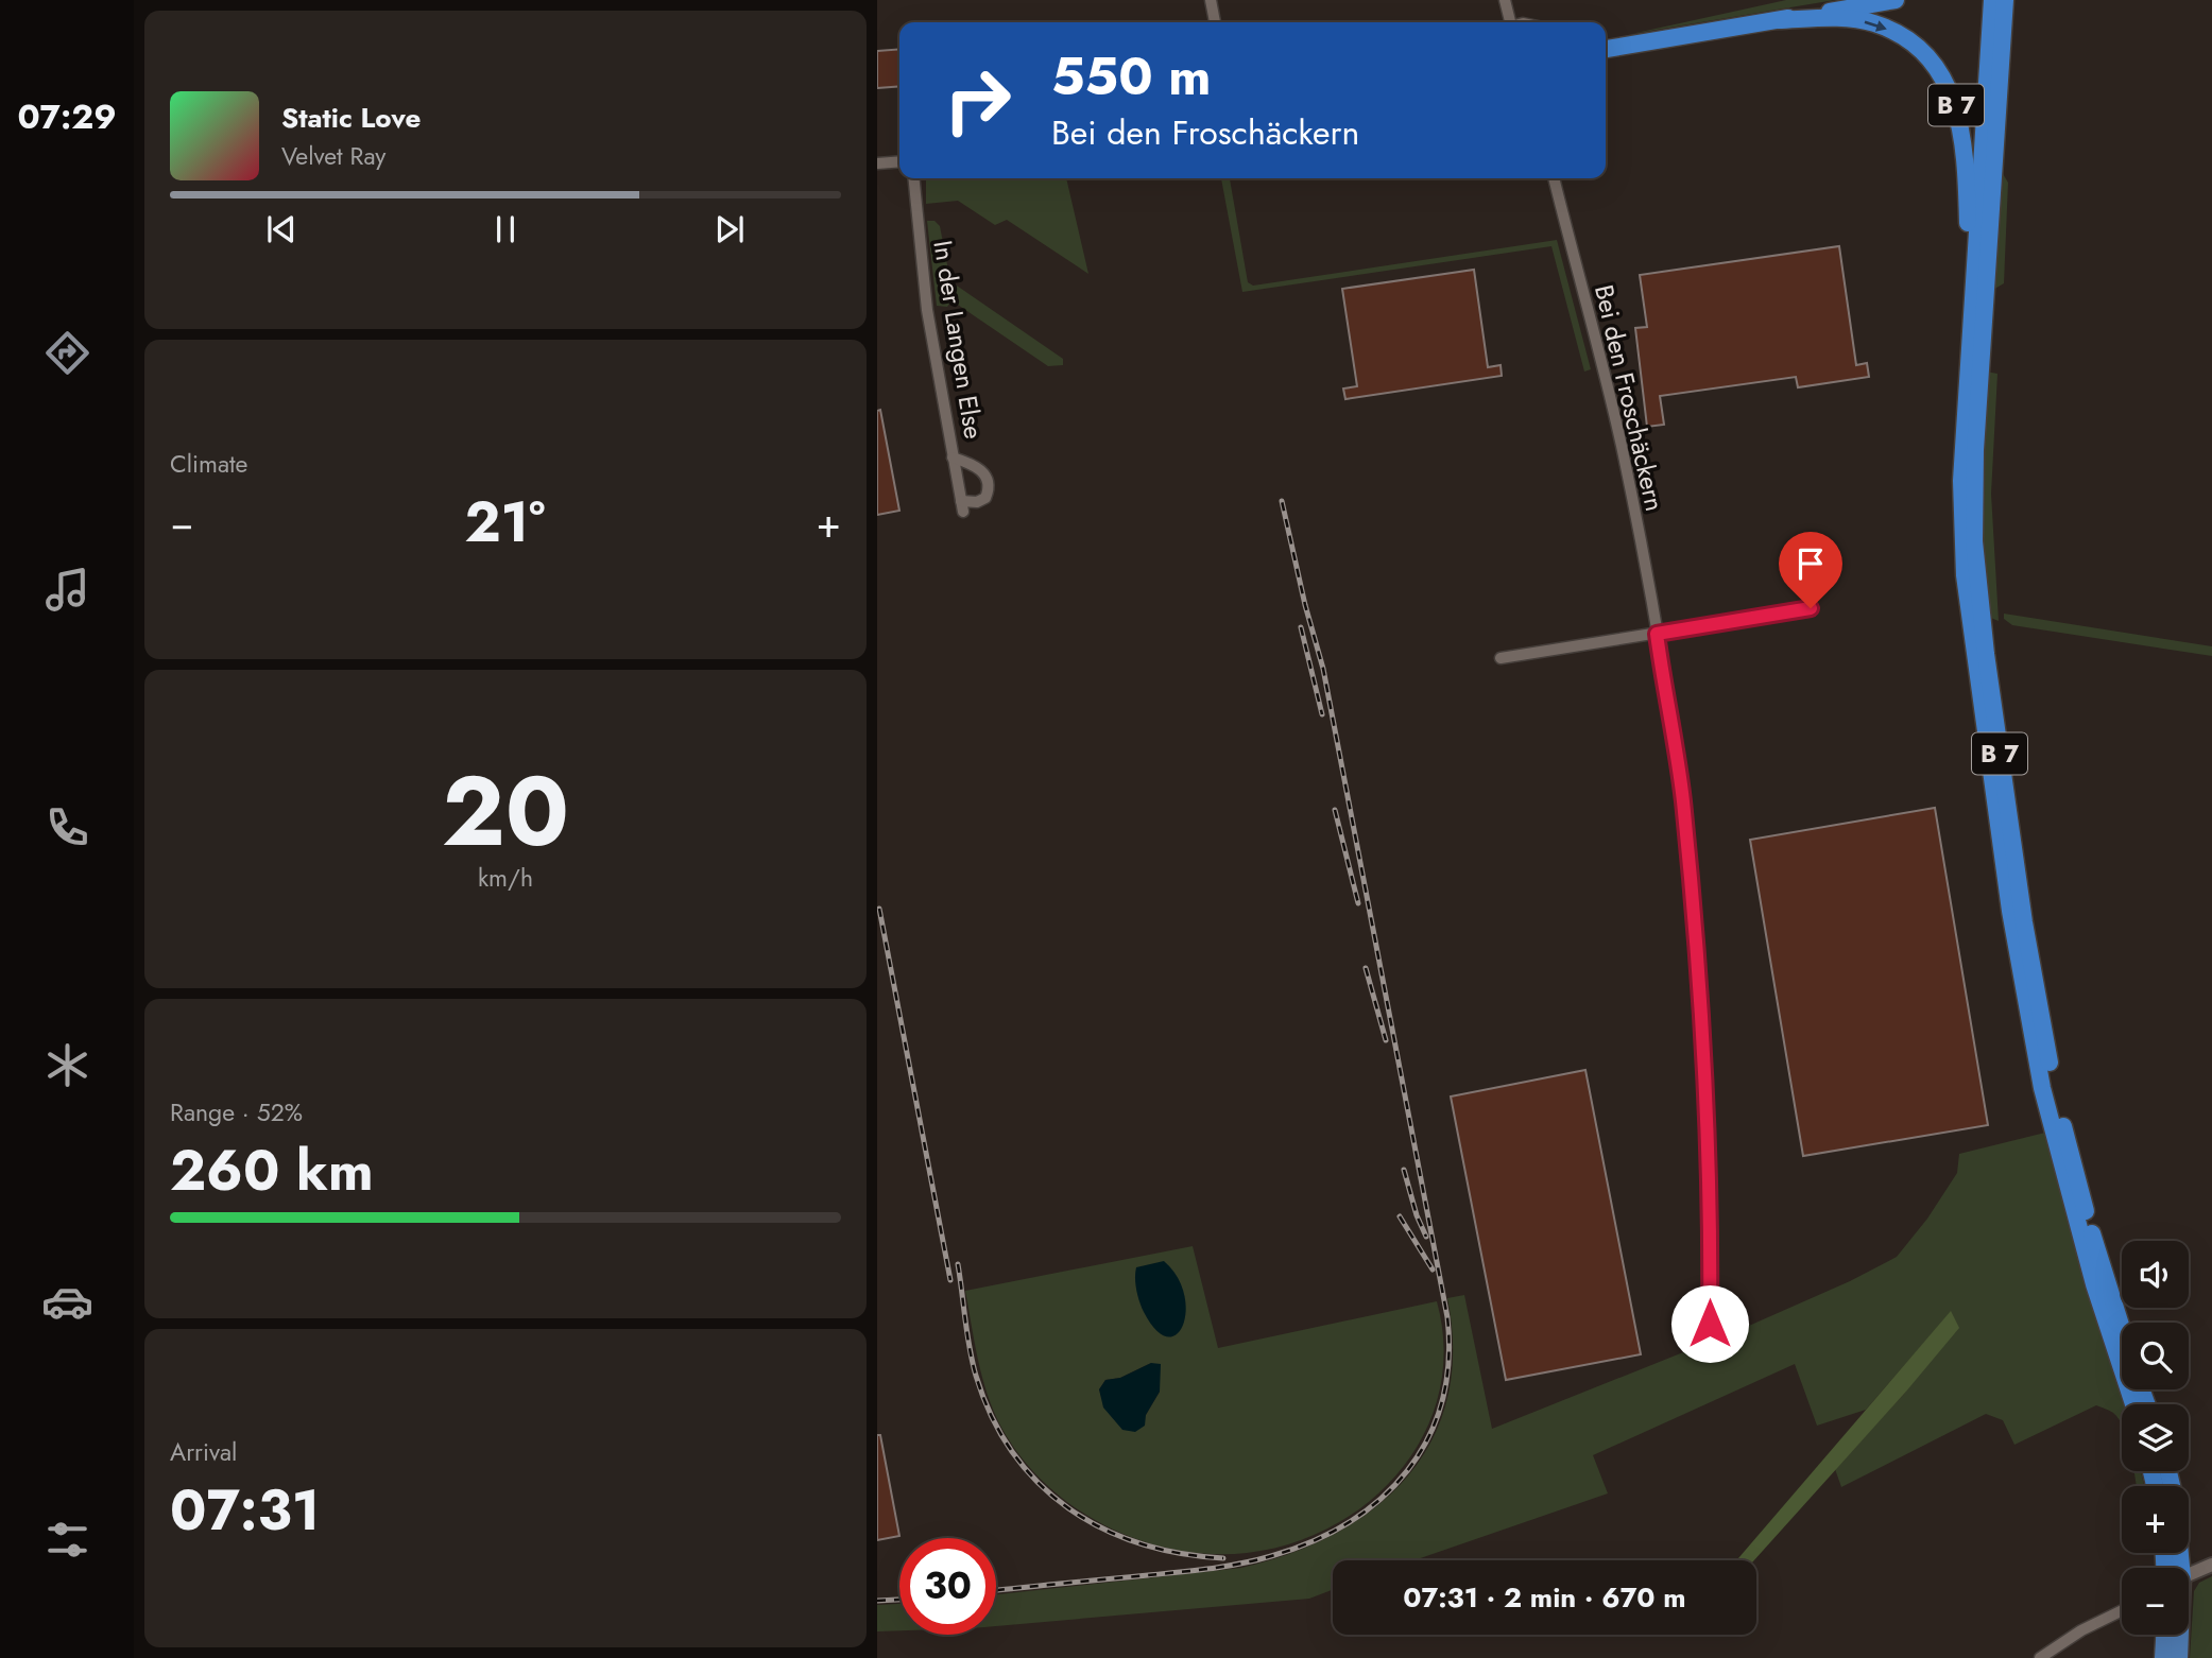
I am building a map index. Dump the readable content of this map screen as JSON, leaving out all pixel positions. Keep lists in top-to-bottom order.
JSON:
{
  "streets": {
    "highway": ["B 7"],
    "street": ["In der Langen Else", "Bei den Froschäckern"]
  },
  "page": {
    "tabs": "07:29",
    "turn": ["550 m", "Bei den Froschäckern"],
    "song": ["Static Love", "Velvet Ray"],
    "tile": [
      "Climate",
      ["20", "km/h"],
      ["Range · 52%", "260 km"],
      ["Arrival", "07:31"]
    ],
    "heat": ["−", "21°", "+"],
    "map_buttons": ["+", "−"],
    "limit": "30",
    "trip": "07:31 · 2 min · 670 m"
  }
}
